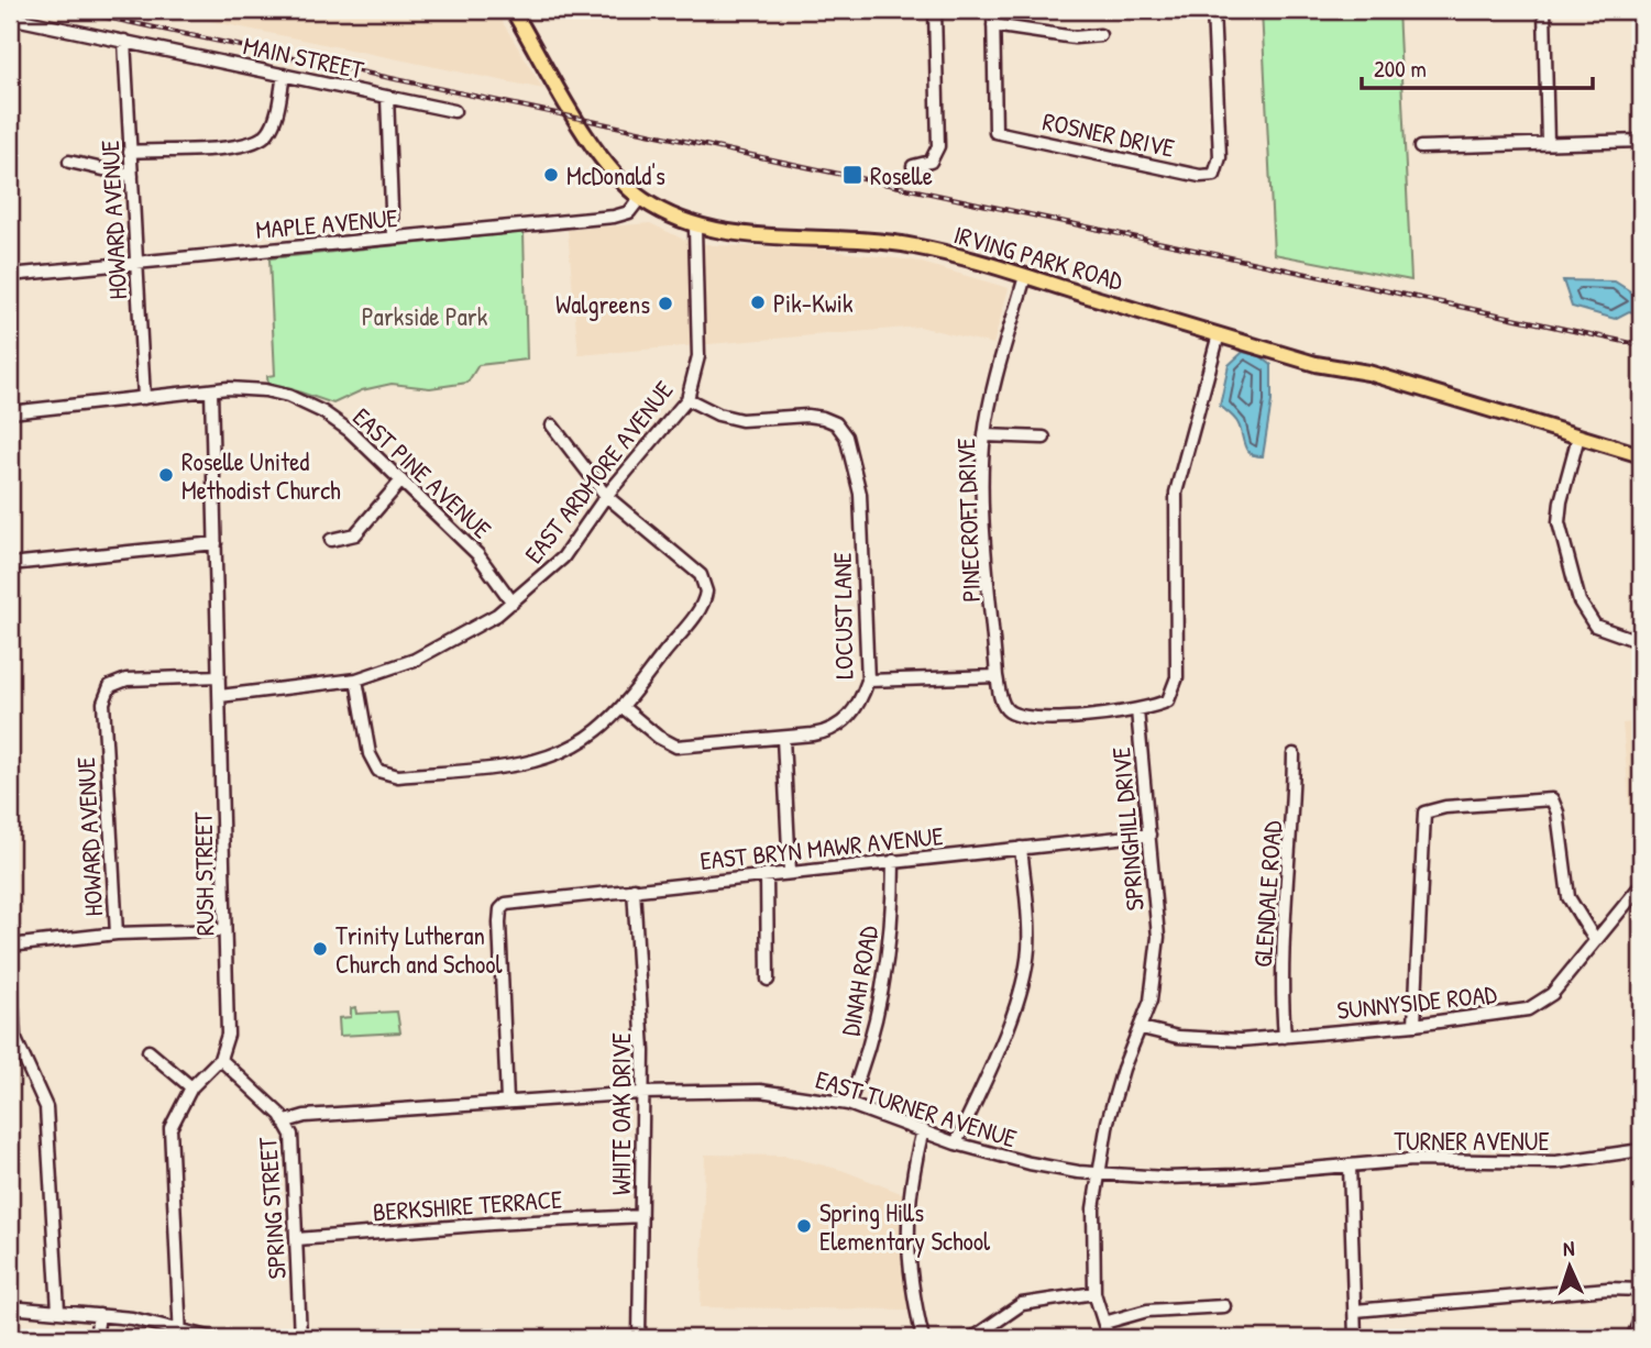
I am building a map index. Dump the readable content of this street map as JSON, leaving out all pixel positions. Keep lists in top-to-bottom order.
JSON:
{
  "streets": {
    "main road": ["IRVING PARK ROAD"],
    "street": [
      "MAIN STREET",
      "ROSNER DRIVE",
      "HOWARD AVENUE",
      "MAPLE AVENUE",
      "EAST ARDMORE AVENUE",
      "EAST PINE AVENUE",
      "PINECROFT DRIVE",
      "LOCUST LANE",
      "SPRINGHILL DRIVE",
      "EAST BRYN MAWR AVENUE",
      "RUSH STREET",
      "GLENDALE ROAD",
      "DINAH ROAD",
      "SUNNYSIDE ROAD",
      "EAST TURNER AVENUE",
      "WHITE OAK DRIVE",
      "TURNER AVENUE",
      "BERKSHIRE TERRACE",
      "SPRING STREET"
    ]
  },
  "crossings": [
    ["MAIN STREET", "HOWARD AVENUE"],
    ["HOWARD AVENUE", "MAPLE AVENUE"],
    ["HOWARD AVENUE", "EAST PINE AVENUE"],
    ["HOWARD AVENUE", "RUSH STREET"],
    ["MAPLE AVENUE", "IRVING PARK ROAD"],
    ["IRVING PARK ROAD", "EAST ARDMORE AVENUE"],
    ["IRVING PARK ROAD", "PINECROFT DRIVE"],
    ["IRVING PARK ROAD", "SPRINGHILL DRIVE"],
    ["EAST ARDMORE AVENUE", "EAST PINE AVENUE"],
    ["EAST ARDMORE AVENUE", "LOCUST LANE"],
    ["EAST ARDMORE AVENUE", "RUSH STREET"],
    ["EAST PINE AVENUE", "RUSH STREET"],
    ["PINECROFT DRIVE", "SPRINGHILL DRIVE"],
    ["SPRINGHILL DRIVE", "EAST BRYN MAWR AVENUE"],
    ["SPRINGHILL DRIVE", "SUNNYSIDE ROAD"],
    ["SPRINGHILL DRIVE", "EAST TURNER AVENUE"],
    ["EAST BRYN MAWR AVENUE", "DINAH ROAD"],
    ["EAST BRYN MAWR AVENUE", "EAST TURNER AVENUE"],
    ["EAST BRYN MAWR AVENUE", "WHITE OAK DRIVE"],
    ["RUSH STREET", "SPRING STREET"],
    ["GLENDALE ROAD", "SUNNYSIDE ROAD"],
    ["DINAH ROAD", "EAST TURNER AVENUE"],
    ["EAST TURNER AVENUE", "WHITE OAK DRIVE"],
    ["EAST TURNER AVENUE", "TURNER AVENUE"],
    ["EAST TURNER AVENUE", "SPRING STREET"],
    ["WHITE OAK DRIVE", "BERKSHIRE TERRACE"],
    ["BERKSHIRE TERRACE", "SPRING STREET"]
  ],
  "parks": ["Parkside Park"],
  "places": {
    "other": [
      "McDonald's",
      "Pik-Kwik",
      "Walgreens",
      "Roselle United Methodist Church",
      "Trinity Lutheran Church and School",
      "Spring Hills Elementary School"
    ],
    "transit": ["Roselle"]
  },
  "scale_bar": "200 m",
  "north": "top"
}
